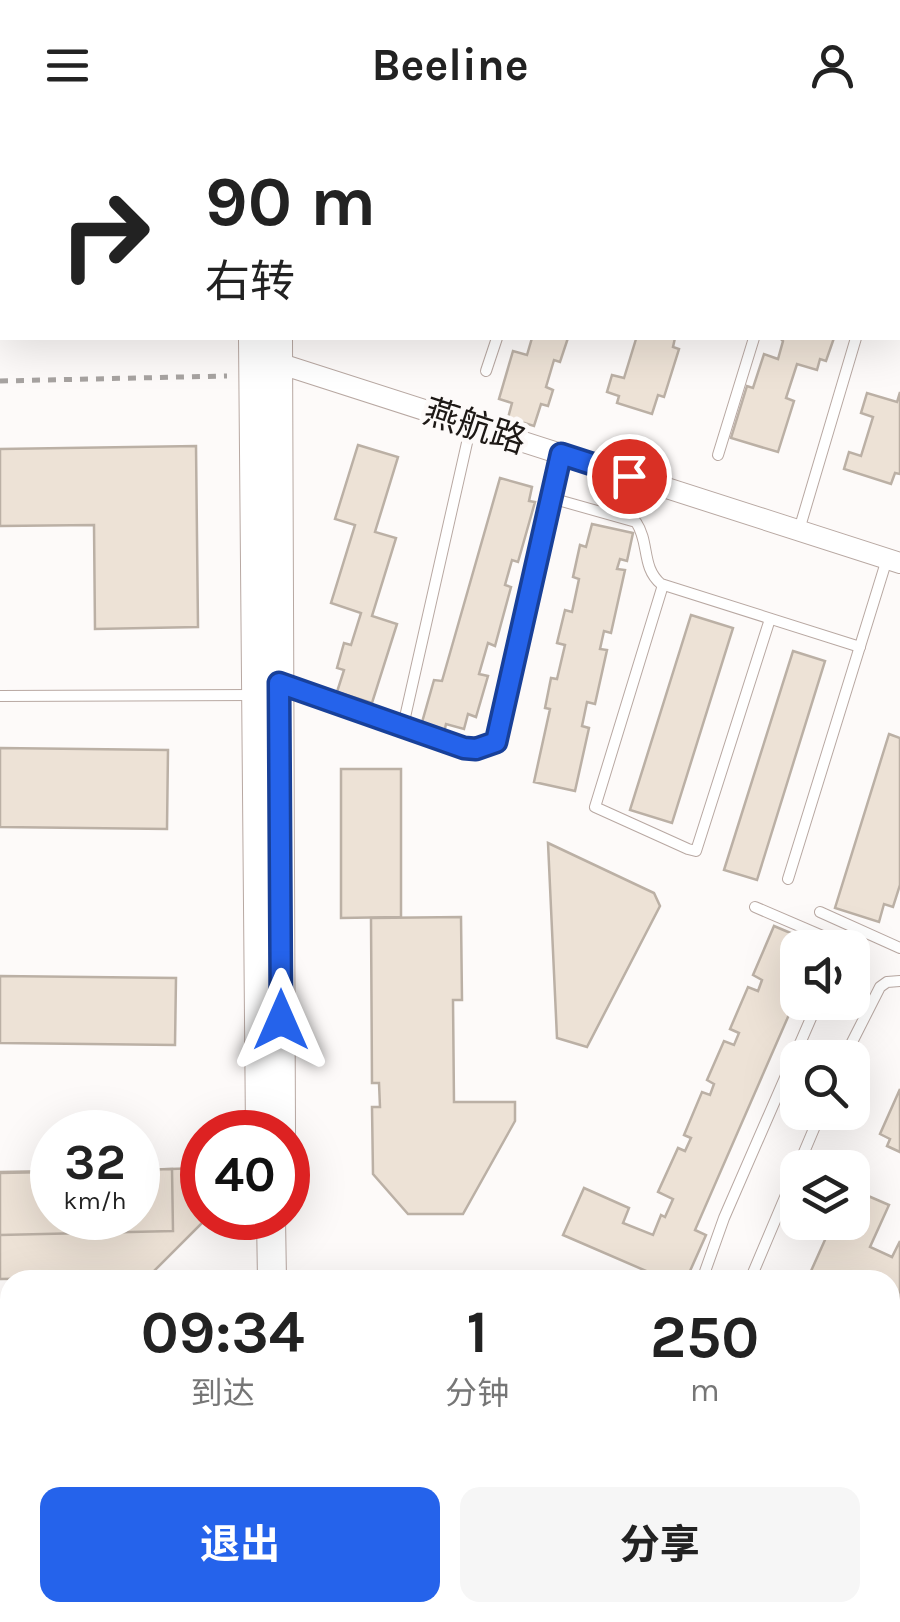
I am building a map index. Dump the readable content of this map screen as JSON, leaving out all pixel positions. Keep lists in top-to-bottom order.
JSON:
{
  "streets": {
    "street": ["燕航路"]
  },
  "page": {
    "header": "Beeline",
    "turn": ["90 m", "右转"],
    "speed": "32 km/h",
    "limit": "40",
    "eta": [
      "09:34",
      "到达",
      "1",
      "分钟",
      "250",
      "m"
    ],
    "buttons": ["退出", "分享"]
  }
}
